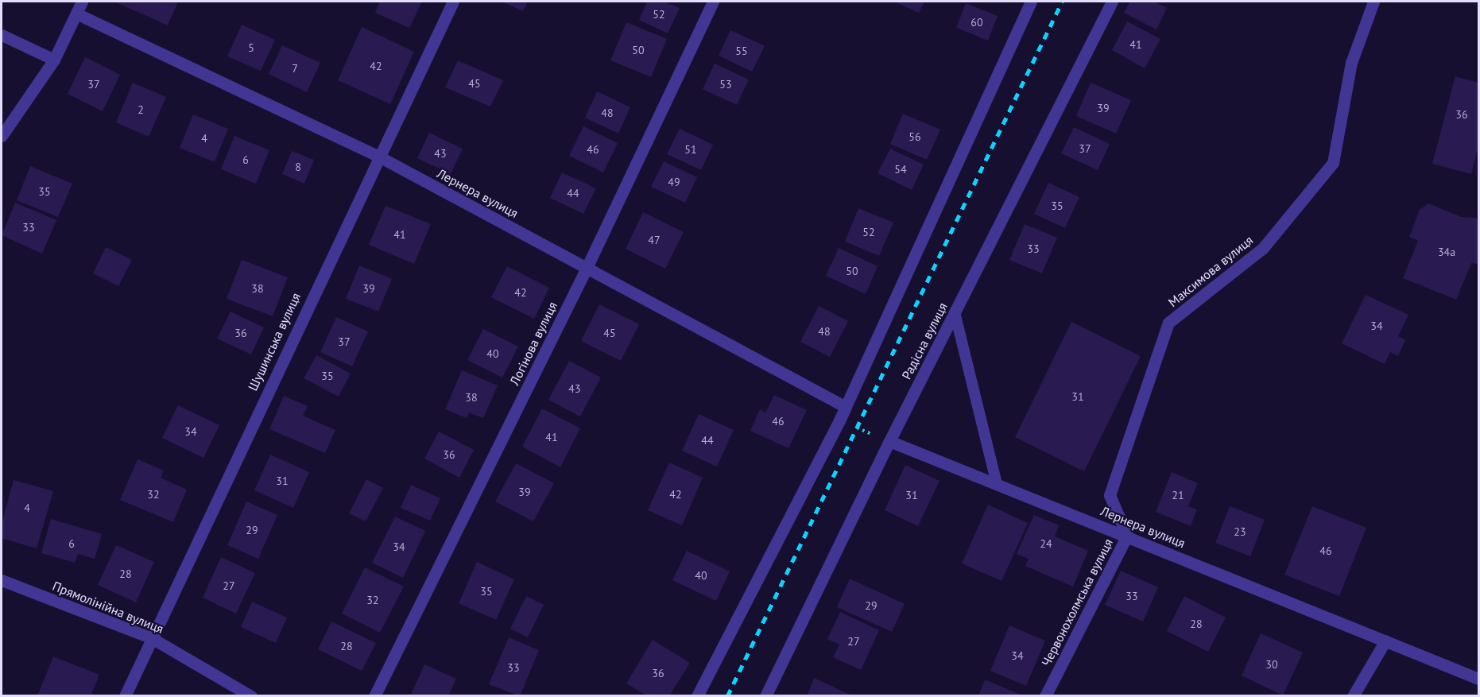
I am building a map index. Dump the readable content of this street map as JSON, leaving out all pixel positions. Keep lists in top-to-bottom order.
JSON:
{
  "streets": {
    "street": [
      "Лернера вулиця",
      "Максимова вулиця",
      "Радісна вулиця",
      "Шушинська вулиця",
      "Логінова вулиця",
      "Червонохолмська вулиця",
      "Прямолінійна вулиця"
    ]
  },
  "crossings": [
    ["Лернера вулиця", "Радісна вулиця"],
    ["Лернера вулиця", "Шушинська вулиця"],
    ["Лернера вулиця", "Логінова вулиця"],
    ["Лернера вулиця", "Червонохолмська вулиця"],
    ["Максимова вулиця", "Червонохолмська вулиця"],
    ["Шушинська вулиця", "Прямолінійна вулиця"]
  ],
  "house_numbers": [
    "52",
    "60",
    "41",
    "5",
    "50",
    "55",
    "42",
    "7",
    "45",
    "37",
    "53",
    "39",
    "2",
    "48",
    "36",
    "56",
    "4",
    "37",
    "46",
    "51",
    "43",
    "6",
    "8",
    "54",
    "49",
    "35",
    "44",
    "35",
    "33",
    "52",
    "41",
    "47",
    "33",
    "34а",
    "50",
    "38",
    "39",
    "42",
    "34",
    "48",
    "36",
    "45",
    "37",
    "40",
    "35",
    "43",
    "31",
    "38",
    "46",
    "34",
    "41",
    "44",
    "36",
    "31",
    "39",
    "32",
    "42",
    "31",
    "21",
    "4",
    "29",
    "23",
    "6",
    "24",
    "34",
    "46",
    "28",
    "40",
    "27",
    "35",
    "33",
    "32",
    "29",
    "28",
    "27",
    "28",
    "34",
    "30",
    "33",
    "36"
  ]
}
